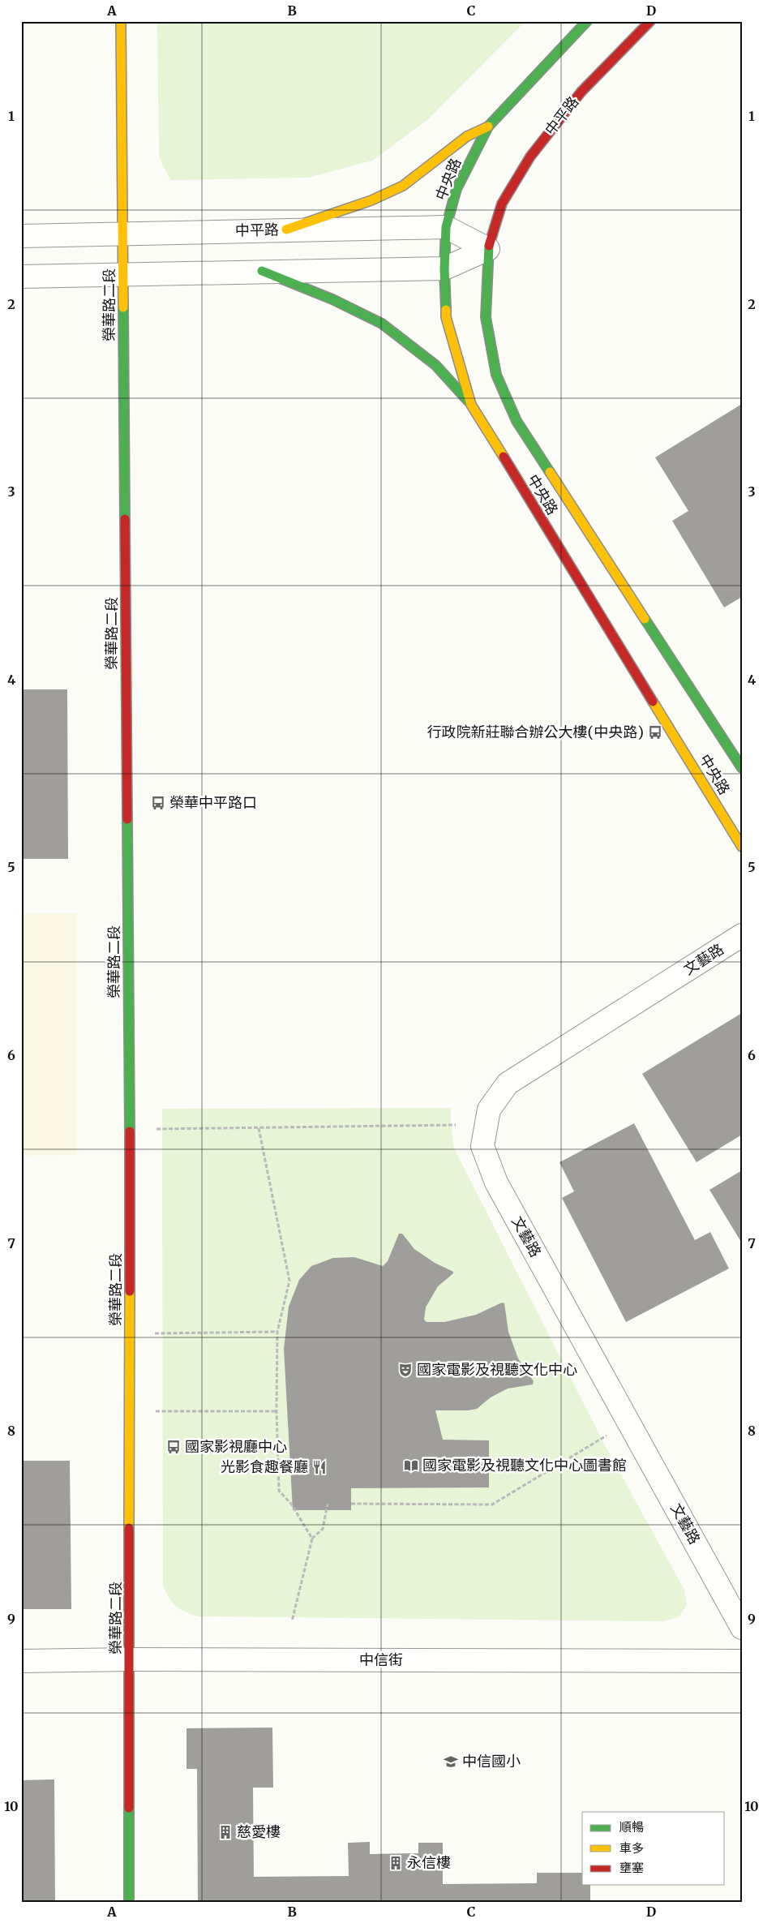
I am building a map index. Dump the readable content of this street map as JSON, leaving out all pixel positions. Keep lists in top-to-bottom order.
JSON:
{
  "streets": {
    "street": [
      "中平路",
      "中央路",
      "榮華路二段",
      "文藝路",
      "中信街"
    ]
  },
  "crossings": [
    ["中平路", "中央路"],
    ["中平路", "榮華路二段"],
    ["榮華路二段", "中信街"]
  ],
  "places": {
    "bus stop": ["行政院新莊聯合辦公大樓(中央路)", "榮華中平路口", "國家影視廳中心"],
    "theatre": ["國家電影及視聽文化中心"],
    "library": ["國家電影及視聽文化中心圖書館"],
    "restaurant": ["光影食趣餐廳"],
    "school or university": ["中信國小"],
    "building": ["慈愛樓", "永信樓"]
  },
  "legend": ["順暢", "車多", "壅塞"],
  "grid": {
    "columns": [
      "A",
      "B",
      "C",
      "D"
    ],
    "rows": [
      "1",
      "2",
      "3",
      "4",
      "5",
      "6",
      "7",
      "8",
      "9",
      "10"
    ]
  }
}
